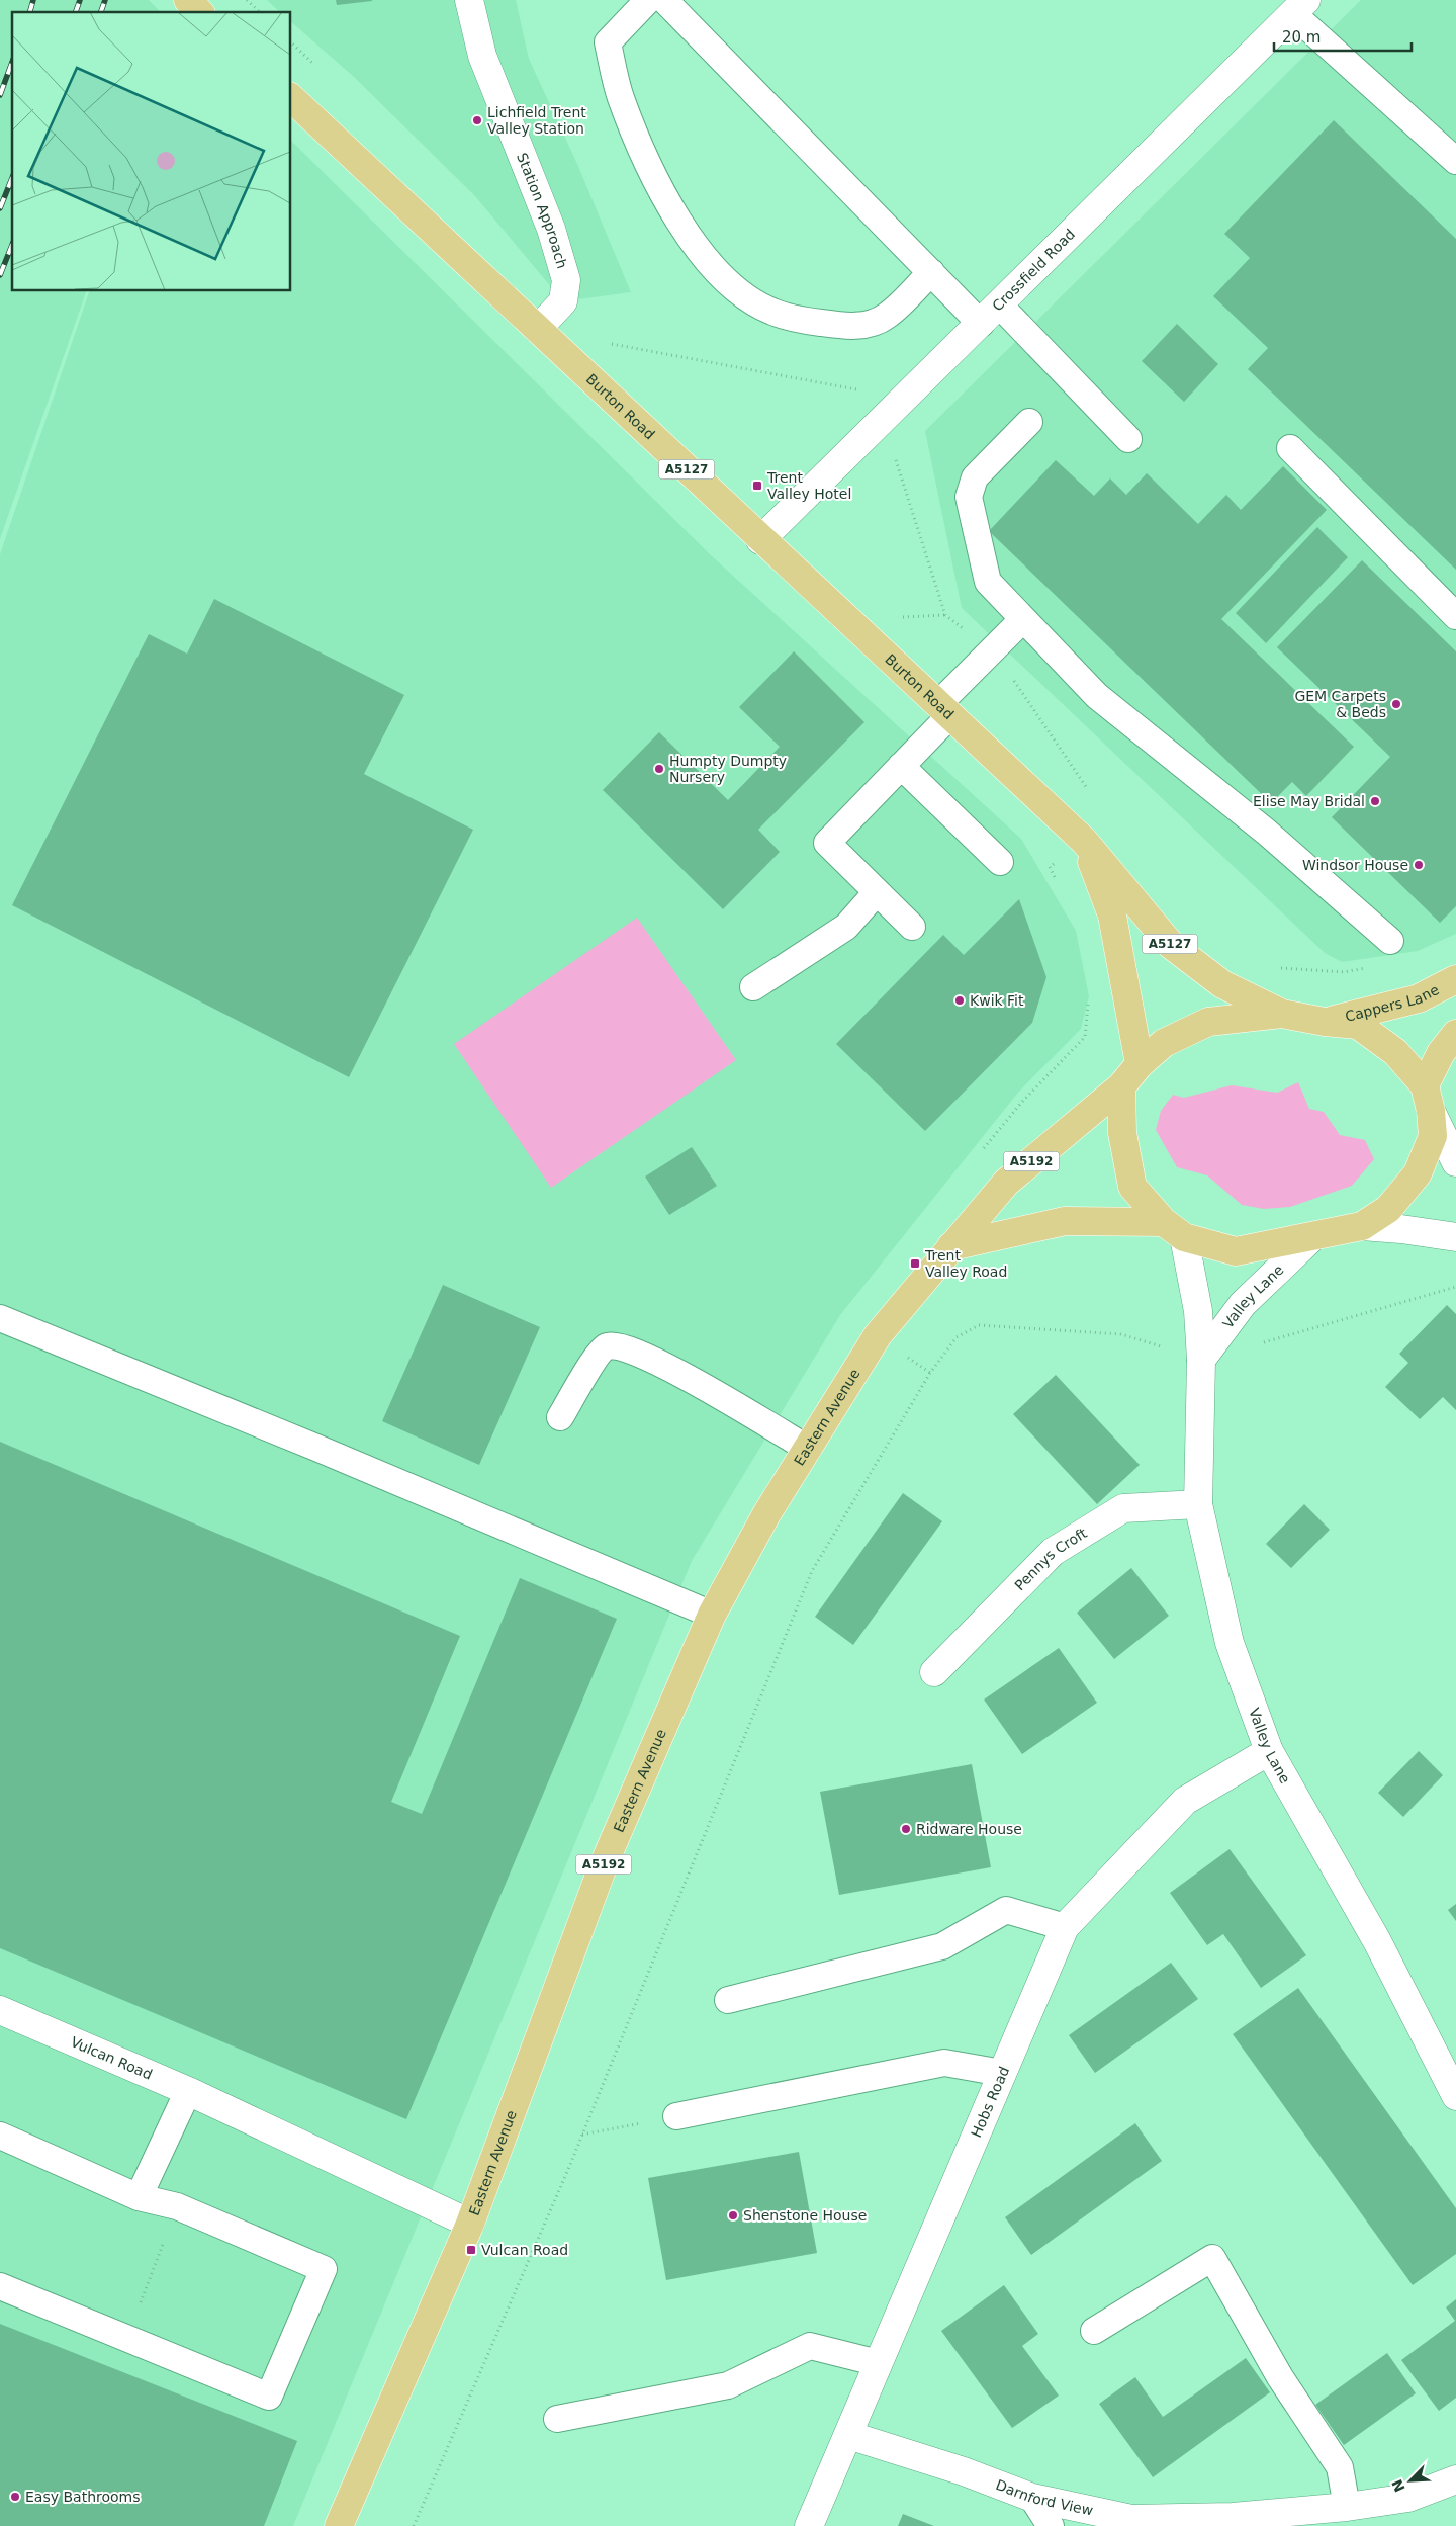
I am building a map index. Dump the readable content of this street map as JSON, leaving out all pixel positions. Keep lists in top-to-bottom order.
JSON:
{
  "streets": {
    "highway": [
      "Burton Road",
      "A5127",
      "Cappers Lane",
      "A5192",
      "Eastern Avenue"
    ],
    "street": [
      "Station Approach",
      "Crossfield Road",
      "Valley Lane",
      "Pennys Croft",
      "Vulcan Road",
      "Hobs Road",
      "Darnford View"
    ]
  },
  "crossings": [
    ["Station Approach", "Burton Road"],
    ["Crossfield Road", "Burton Road"],
    ["Burton Road", "A5127"],
    ["A5127", "Eastern Avenue"],
    ["Valley Lane", "Pennys Croft"],
    ["Valley Lane", "Hobs Road"],
    ["Eastern Avenue", "Vulcan Road"],
    ["Hobs Road", "Darnford View"]
  ],
  "places": {
    "other": [
      "Lichfield Trent Valley Station",
      "GEM Carpets & Beds",
      "Humpty Dumpty Nursery",
      "Elise May Bridal",
      "Windsor House",
      "Kwik Fit",
      "Ridware House",
      "Shenstone House",
      "Easy Bathrooms"
    ],
    "transit": ["Trent Valley Hotel", "Trent Valley Road", "Vulcan Road"]
  },
  "scale_bar": "20 m",
  "north": "bottom left"
}
